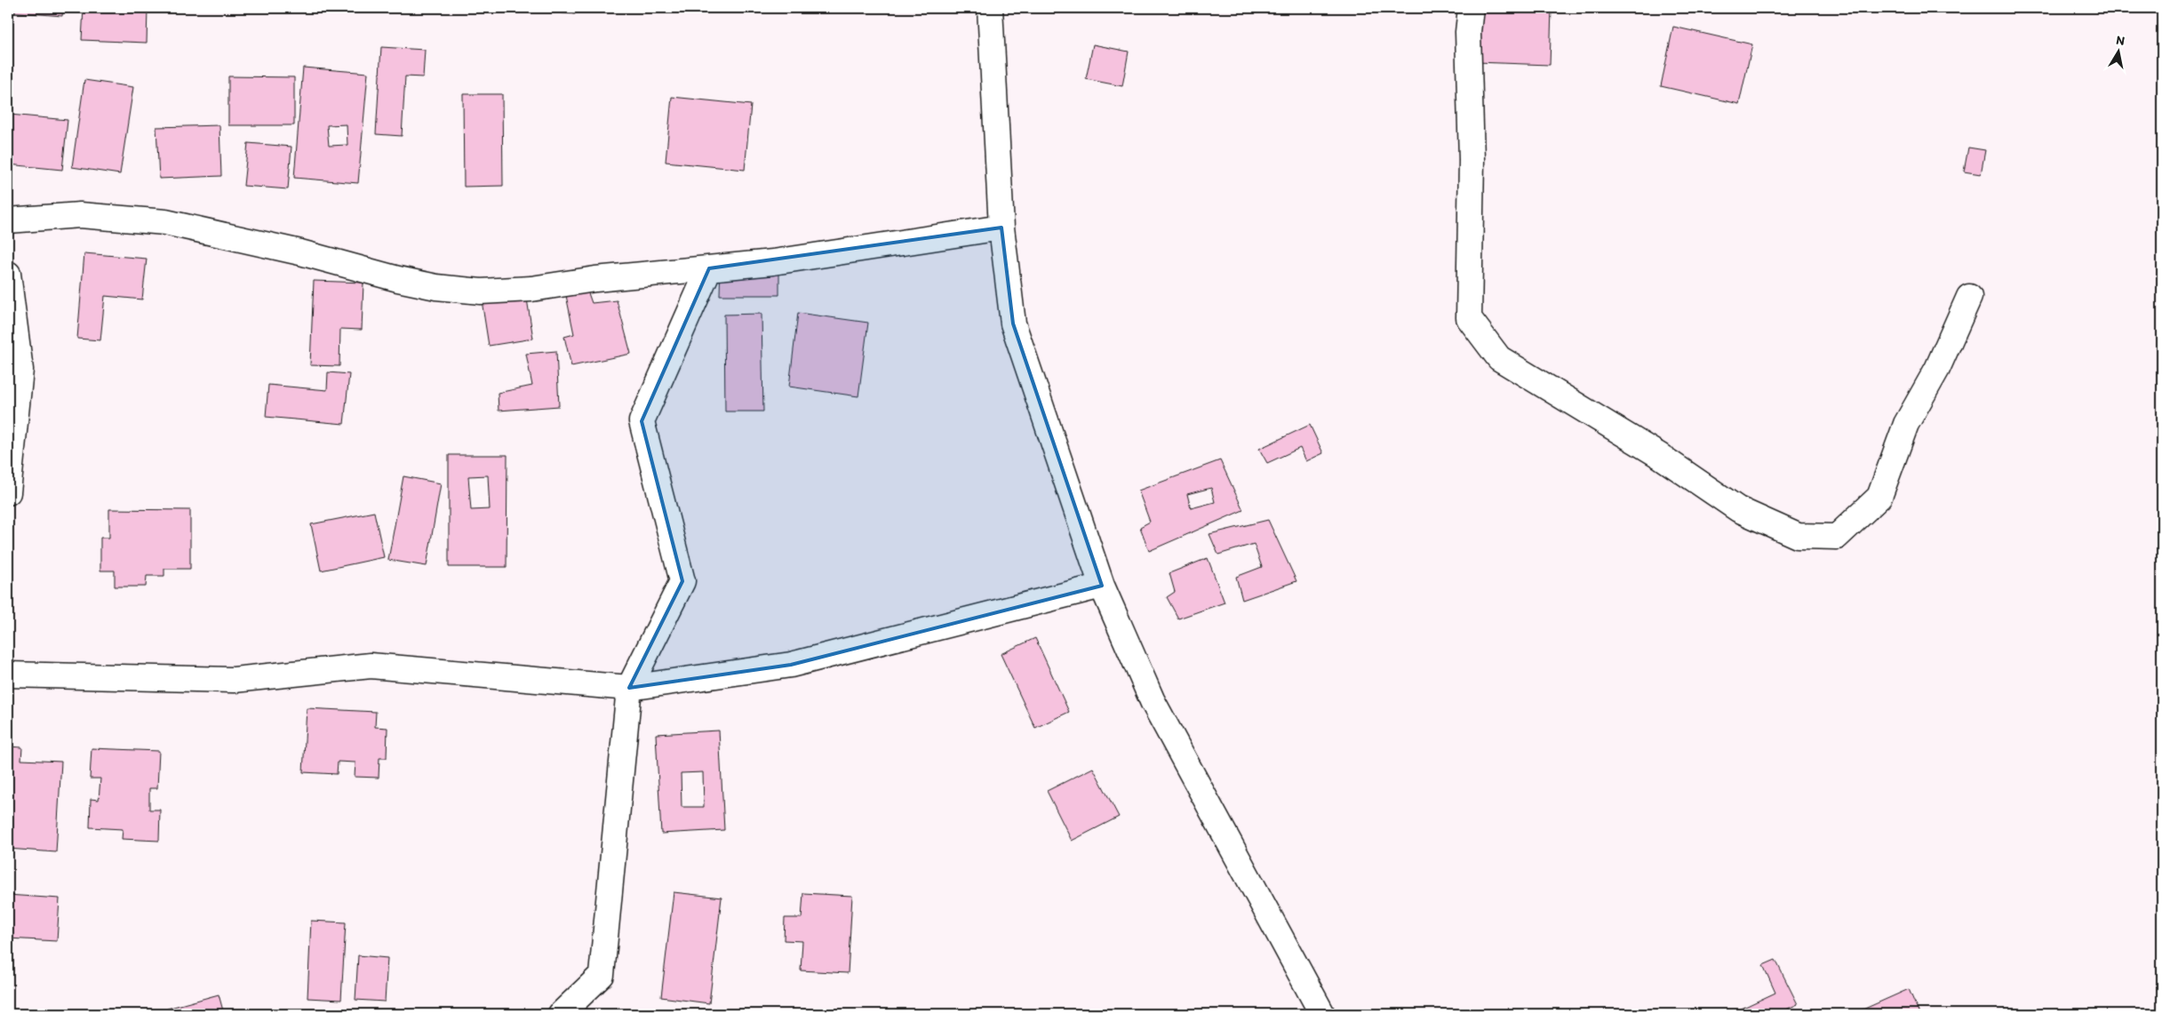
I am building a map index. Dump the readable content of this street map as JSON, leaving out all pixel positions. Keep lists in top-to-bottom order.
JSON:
{
  "north": "top"
}
